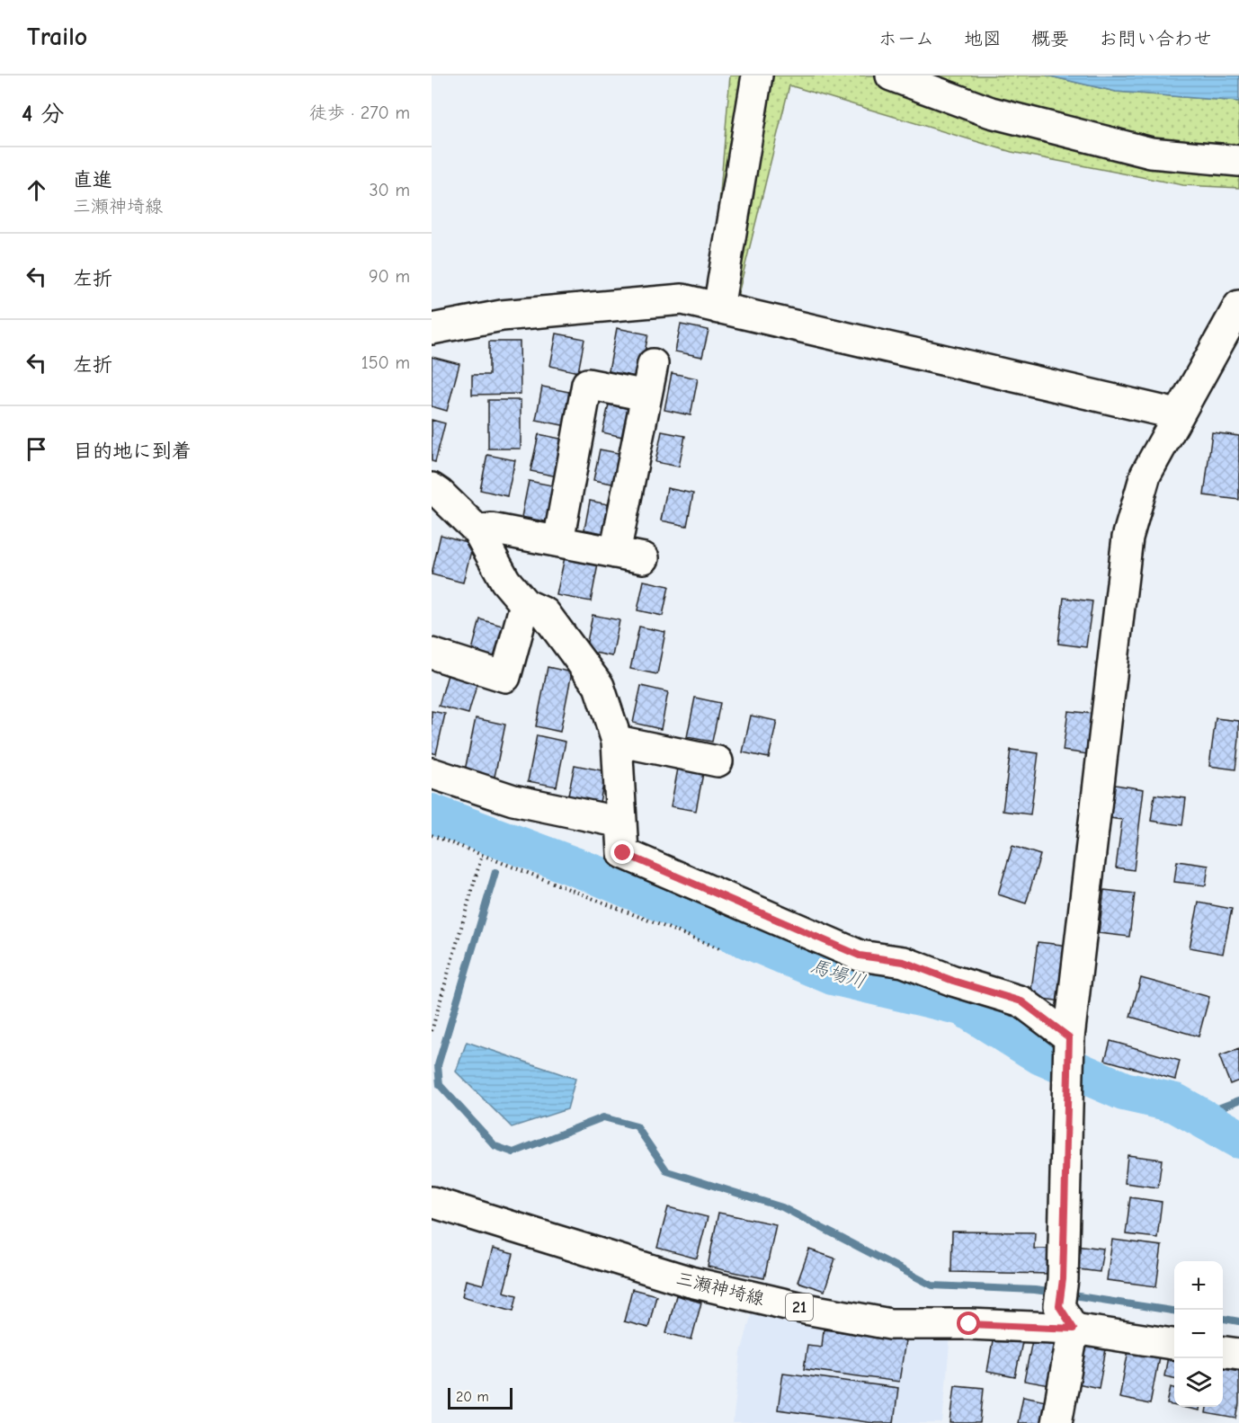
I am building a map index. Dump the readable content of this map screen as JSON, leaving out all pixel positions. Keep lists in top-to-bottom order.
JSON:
{
  "streets": {
    "street": ["三瀬神埼線", "21"]
  },
  "water": ["馬場川"],
  "scale_bar": "20 m",
  "page": {
    "header": "Trailo",
    "nav": [
      "ホーム",
      "地図",
      "概要",
      "お問い合わせ"
    ],
    "heading": ["4 分", "徒歩 · 270 m"],
    "list": [
      ["直進", "三瀬神埼線", "30 m"],
      ["左折", "90 m"],
      ["左折", "150 m"],
      "目的地に到着"
    ],
    "map_buttons": ["+", "−"],
    "scale": "20 m"
  }
}
